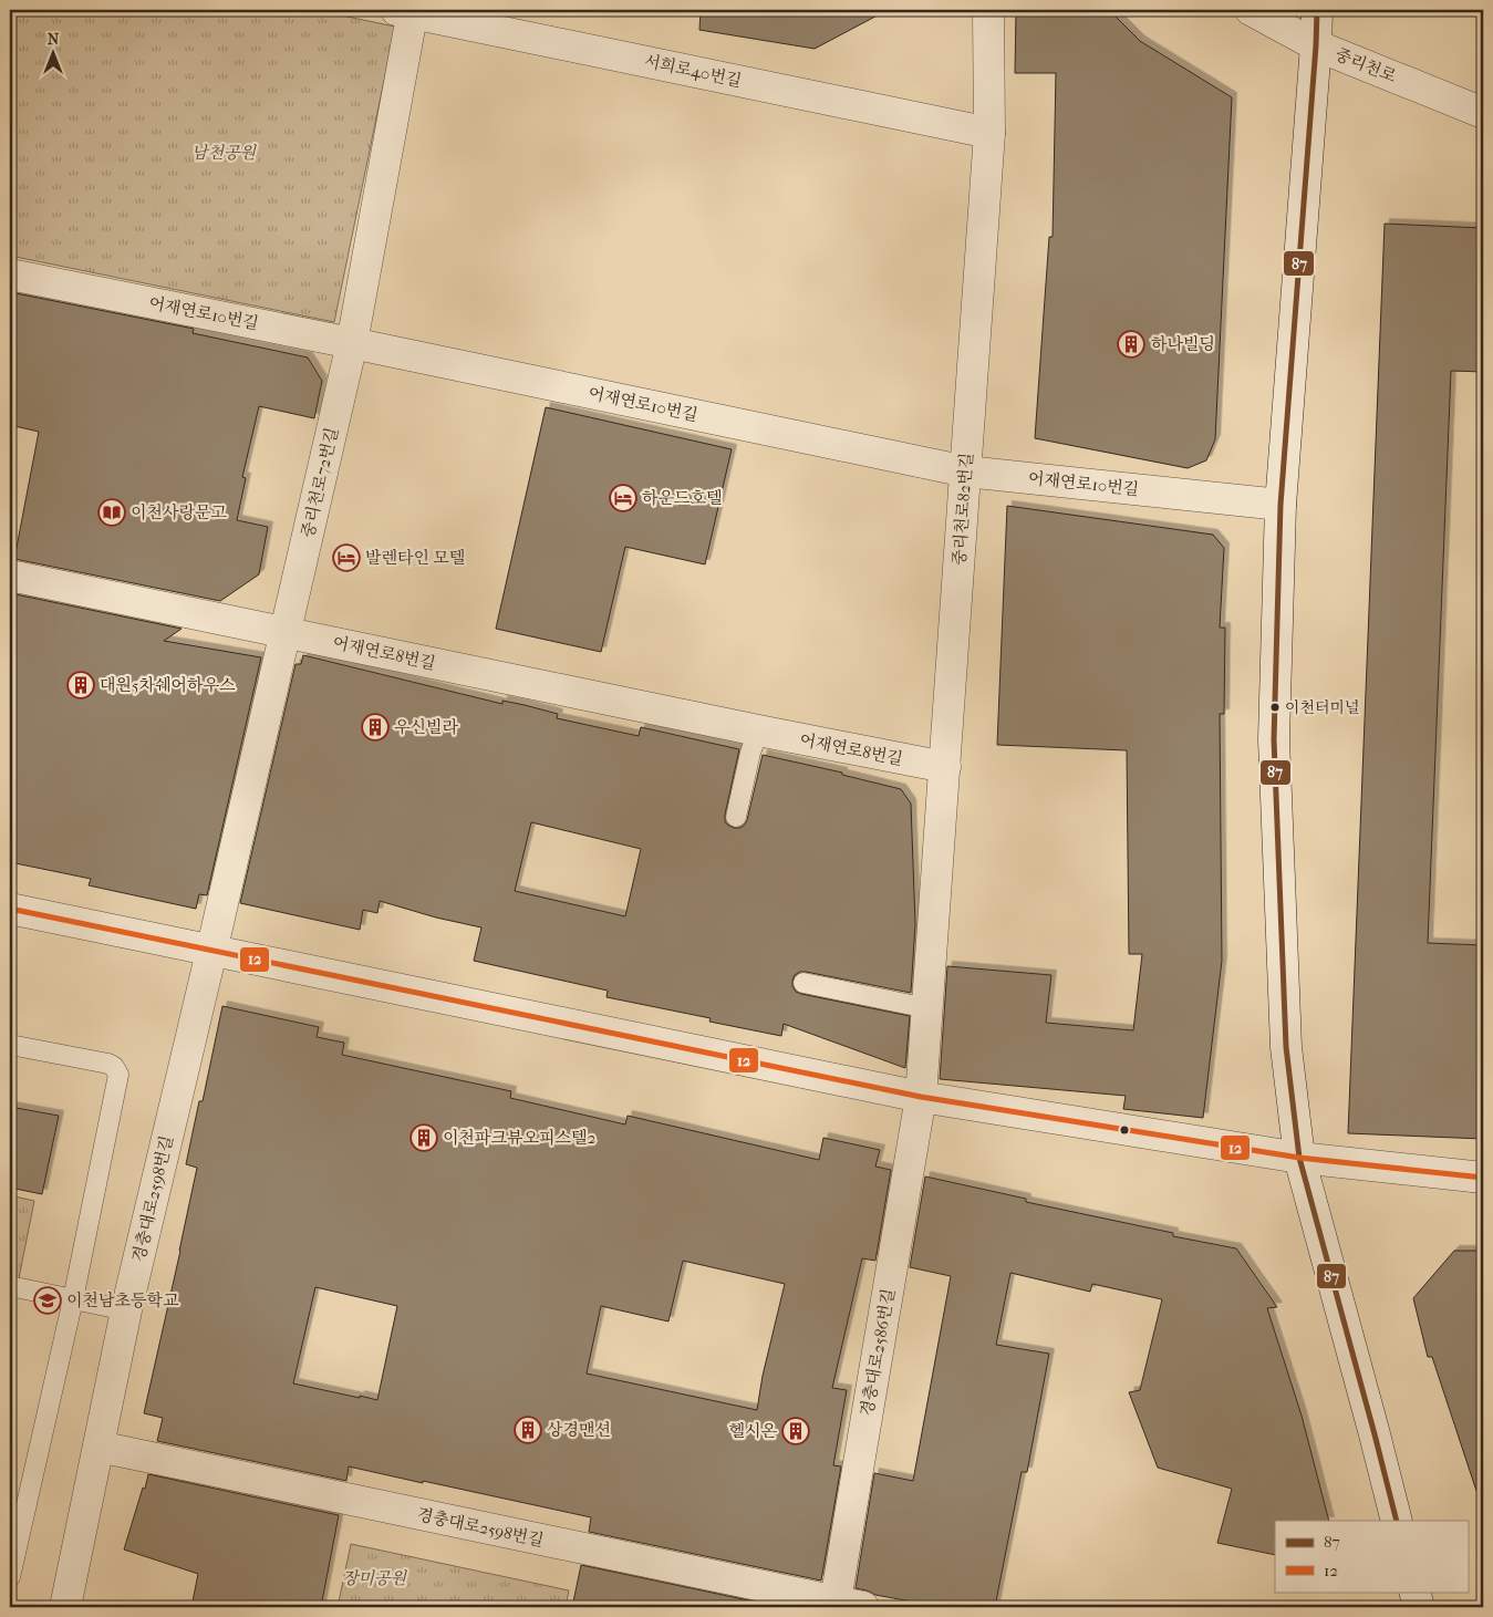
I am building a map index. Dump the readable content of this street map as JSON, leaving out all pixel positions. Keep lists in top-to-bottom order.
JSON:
{
  "streets": {
    "street": [
      "중리천로",
      "서희로40번길",
      "어재연로10번길",
      "중리천로72번길",
      "중리천로82번길",
      "어재연로8번길",
      "경충대로2598번길",
      "경충대로2586번길"
    ]
  },
  "crossings": [
    ["서희로40번길", "중리천로72번길"],
    ["서희로40번길", "중리천로82번길"],
    ["어재연로10번길", "중리천로72번길"],
    ["어재연로10번길", "중리천로82번길"],
    ["중리천로72번길", "어재연로8번길"],
    ["중리천로72번길", "경충대로2598번길"],
    ["중리천로82번길", "어재연로8번길"],
    ["중리천로82번길", "경충대로2586번길"],
    ["경충대로2598번길", "경충대로2586번길"]
  ],
  "parks": ["남천공원", "장미공원"],
  "places": {
    "building": [
      "하나빌딩",
      "대원5차쉐어하우스",
      "우신빌라",
      "이천파크뷰오피스텔2",
      "상경맨션",
      "헬시온"
    ],
    "hotel": ["하운드호텔", "발렌타인 모텔"],
    "library": ["이천사랑문고"],
    "other": ["이천터미널"],
    "school or university": ["이천남초등학교"]
  },
  "lines": ["transit line 87", "transit line 12"],
  "legend": ["87", "12"],
  "north": "top"
}
